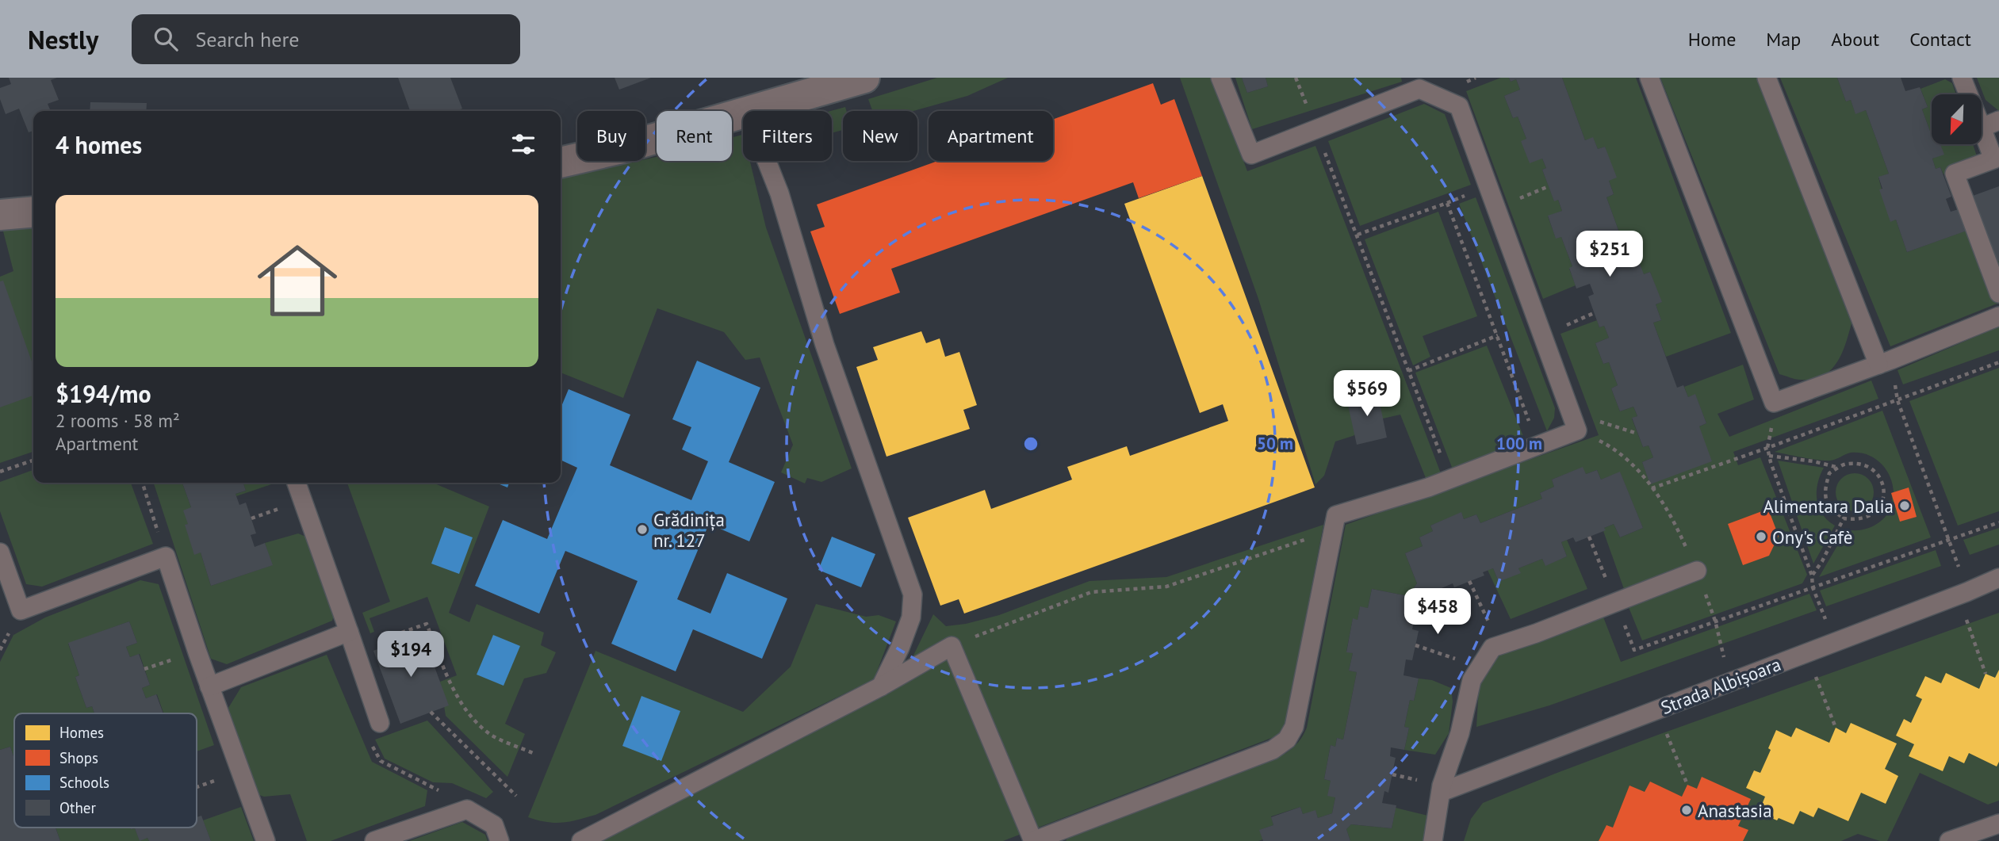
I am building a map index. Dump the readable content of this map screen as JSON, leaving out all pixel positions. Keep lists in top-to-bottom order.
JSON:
{
  "streets": {
    "lane": ["Strada Albișoara"]
  },
  "places": [
    "Alimentara Dalia",
    "Grădinița nr. 127",
    "Ony's Cafè",
    "Anastasia"
  ],
  "legend": [
    "Homes",
    "Shops",
    "Schools",
    "Other"
  ],
  "north": "bottom left",
  "page": {
    "header": "Nestly",
    "search": "Search here",
    "nav": [
      "Home",
      "Map",
      "About",
      "Contact"
    ],
    "chip": [
      "Buy",
      "Rent",
      "Filters",
      "New",
      "Apartment"
    ],
    "heading": "4 homes",
    "list": [
      {
        "name": "$194/mo",
        "note": "2 rooms · 58 m² · Apartment"
      }
    ],
    "price": [
      "$251",
      "$569",
      "$458",
      "$194"
    ]
  },
  "rings": ["50 m", "100 m"]
}
